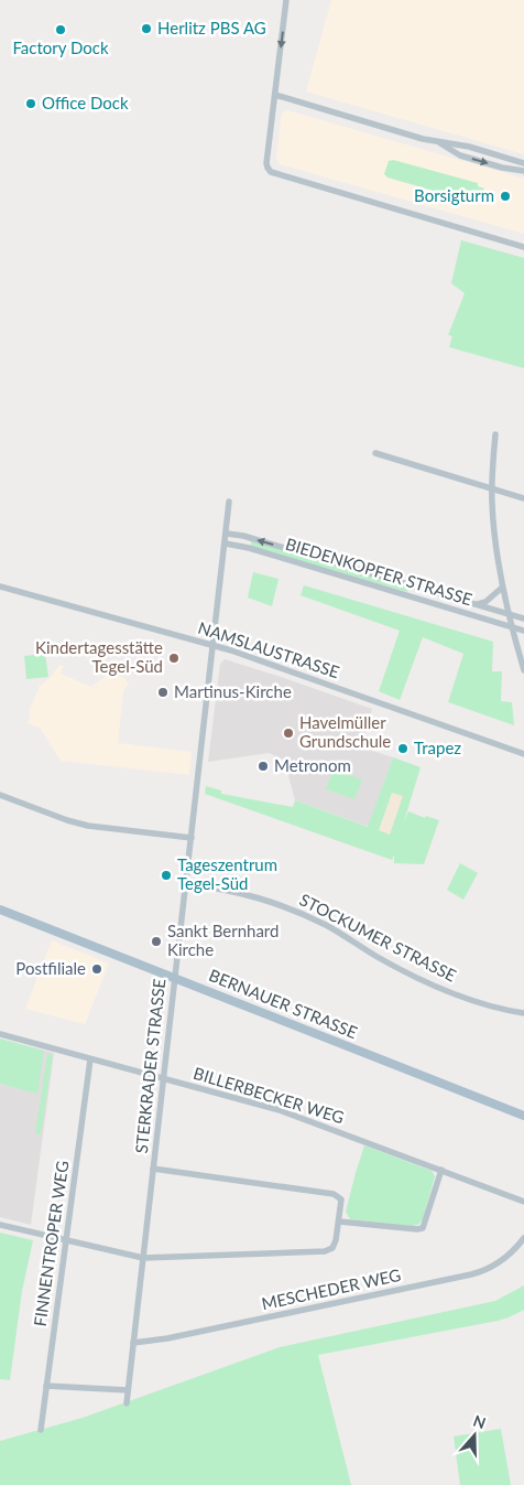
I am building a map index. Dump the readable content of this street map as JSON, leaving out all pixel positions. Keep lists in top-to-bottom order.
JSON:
{
  "streets": {
    "main road": ["BERNAUER STRASSE"],
    "street": [
      "BIEDENKOPFER STRASSE",
      "NAMSLAUSTRASSE",
      "STOCKUMER STRASSE",
      "STERKRADER STRASSE",
      "BILLERBECKER WEG",
      "FINNENTROPER WEG",
      "MESCHEDER WEG"
    ]
  },
  "crossings": [
    ["BIEDENKOPFER STRASSE", "STERKRADER STRASSE"],
    ["NAMSLAUSTRASSE", "STERKRADER STRASSE"],
    ["STOCKUMER STRASSE", "STERKRADER STRASSE"],
    ["BERNAUER STRASSE", "STERKRADER STRASSE"],
    ["STERKRADER STRASSE", "BILLERBECKER WEG"],
    ["STERKRADER STRASSE", "MESCHEDER WEG"],
    ["BILLERBECKER WEG", "FINNENTROPER WEG"]
  ],
  "places": [
    "Herlitz PBS AG",
    "Factory Dock",
    "Office Dock",
    "Borsigturm",
    "Kindertagesstätte Tegel-Süd",
    "Martinus-Kirche",
    "Havelmüller Grundschule",
    "Trapez",
    "Metronom",
    "Tageszentrum Tegel-Süd",
    "Sankt Bernhard Kirche",
    "Postfiliale"
  ],
  "north": "top"
}
